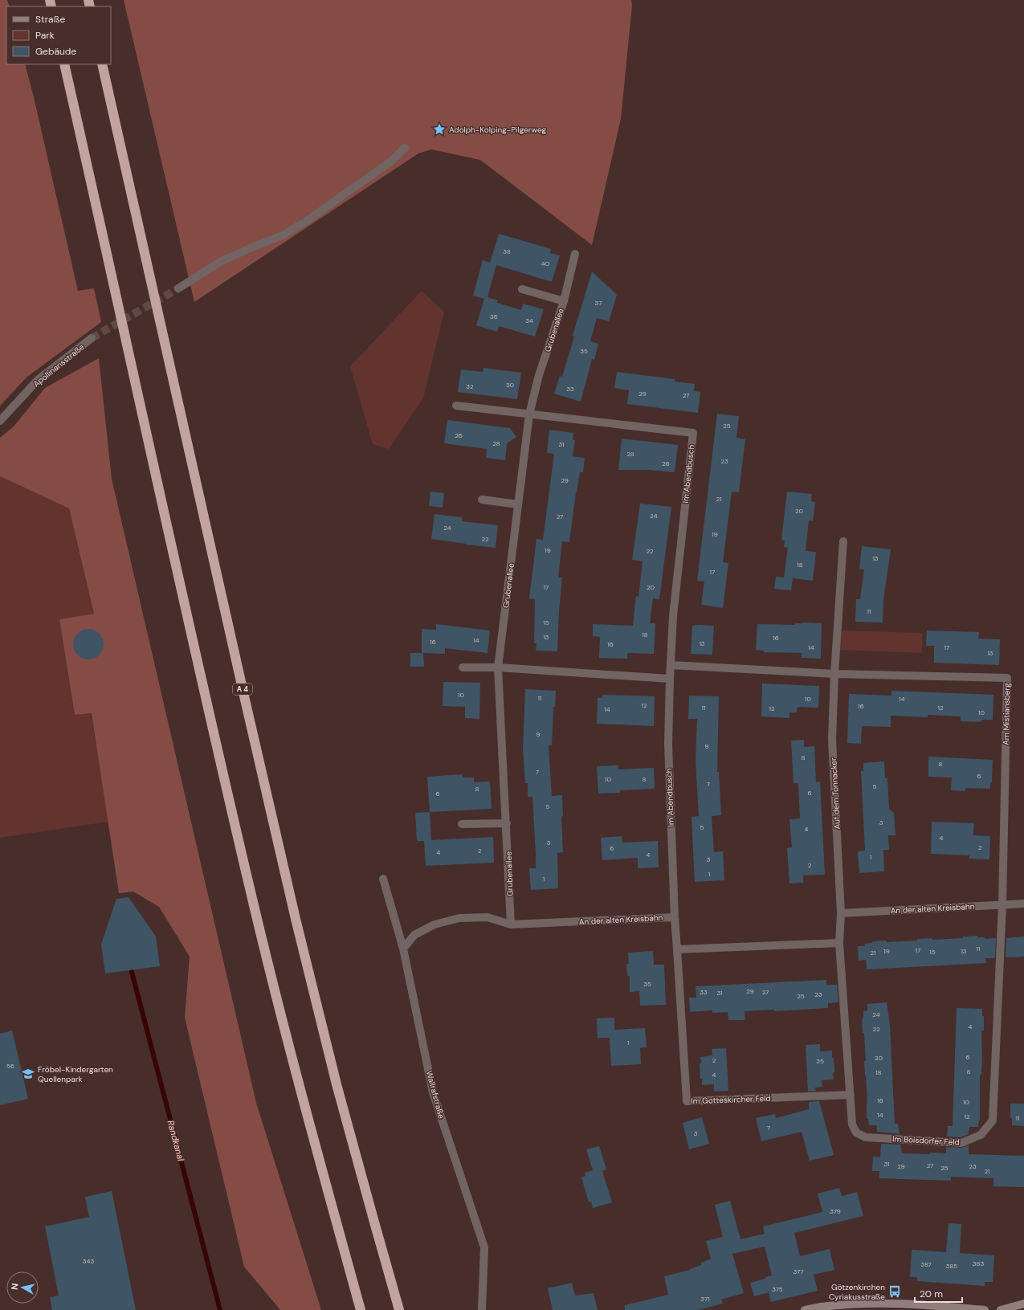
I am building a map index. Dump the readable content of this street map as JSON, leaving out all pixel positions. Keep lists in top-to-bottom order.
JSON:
{
  "streets": {
    "highway": ["A 4"],
    "street": [
      "Grubenallee",
      "Apollinarisstraße",
      "Im Abendbusch",
      "Am Mistiansberg",
      "Auf dem Tonnacker",
      "An der alten Kreisbahn",
      "Wallrafstraße",
      "Im Gotteskircher Feld",
      "Im Boisdorfer Feld"
    ]
  },
  "crossings": [
    ["Grubenallee", "Im Abendbusch"],
    ["Grubenallee", "An der alten Kreisbahn"],
    ["Im Abendbusch", "An der alten Kreisbahn"],
    ["Am Mistiansberg", "Auf dem Tonnacker"],
    ["Am Mistiansberg", "An der alten Kreisbahn"],
    ["Am Mistiansberg", "Im Boisdorfer Feld"],
    ["Auf dem Tonnacker", "An der alten Kreisbahn"],
    ["Auf dem Tonnacker", "Im Boisdorfer Feld"],
    ["An der alten Kreisbahn", "Wallrafstraße"],
    ["An der alten Kreisbahn", "Im Gotteskircher Feld"],
    ["An der alten Kreisbahn", "Im Boisdorfer Feld"],
    ["Im Gotteskircher Feld", "Im Boisdorfer Feld"]
  ],
  "water": ["Randkanal"],
  "places": {
    "place": ["Adolph-Kolping-Pilgerweg"],
    "school or university": ["Fröbel-Kindergarten Quellenpark"],
    "bus stop": ["Götzenkirchen Cyriakusstraße"]
  },
  "house_numbers": [
    "38",
    "40",
    "37",
    "36",
    "34",
    "35",
    "30",
    "32",
    "33",
    "29",
    "27",
    "25",
    "26",
    "28",
    "31",
    "28",
    "23",
    "26",
    "29",
    "21",
    "20",
    "24",
    "27",
    "24",
    "19",
    "22",
    "19",
    "22",
    "13",
    "18",
    "17",
    "17",
    "20",
    "11",
    "15",
    "18",
    "13",
    "16",
    "14",
    "16",
    "13",
    "16",
    "14",
    "17",
    "13",
    "10",
    "11",
    "10",
    "14",
    "12",
    "16",
    "11",
    "12",
    "12",
    "14",
    "10",
    "9",
    "9",
    "8",
    "8",
    "7",
    "6",
    "10",
    "8",
    "7",
    "5",
    "8",
    "6",
    "6",
    "5",
    "3",
    "5",
    "4",
    "4",
    "3",
    "2",
    "6",
    "2",
    "4",
    "4",
    "1",
    "3",
    "2",
    "1",
    "1",
    "11",
    "17",
    "19",
    "13",
    "15",
    "21",
    "35",
    "29",
    "33",
    "27",
    "31",
    "23",
    "25",
    "24",
    "4",
    "22",
    "1",
    "6",
    "20",
    "2",
    "35",
    "56",
    "8",
    "18",
    "4",
    "16",
    "10",
    "14",
    "12",
    "11",
    "7",
    "3",
    "31",
    "27",
    "29",
    "23",
    "25",
    "21",
    "379",
    "343",
    "383",
    "387",
    "385",
    "377",
    "375",
    "371"
  ],
  "legend": ["Straße", "Park", "Gebäude"],
  "scale_bar": "20 m",
  "north": "left"
}
